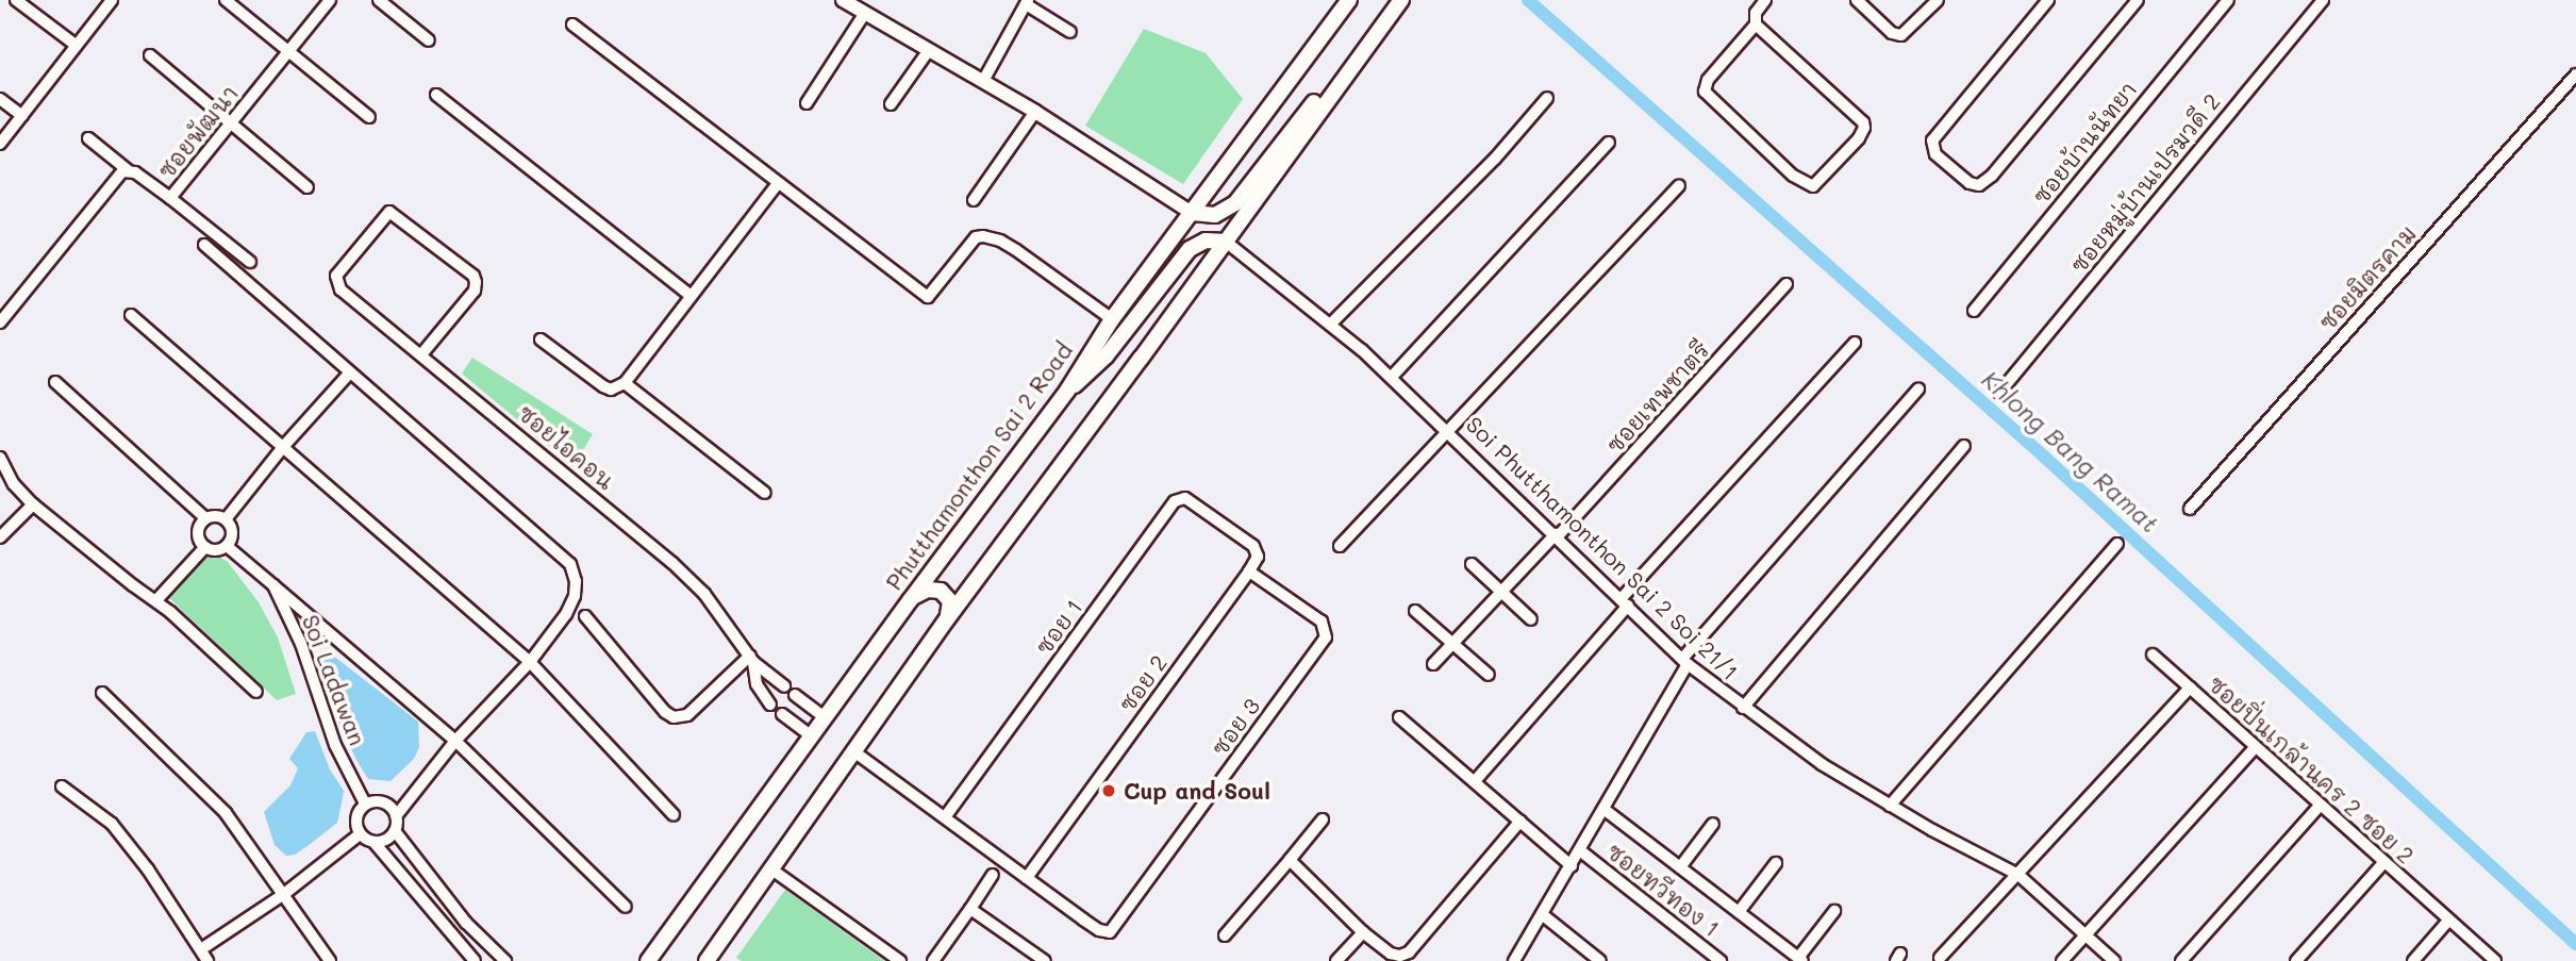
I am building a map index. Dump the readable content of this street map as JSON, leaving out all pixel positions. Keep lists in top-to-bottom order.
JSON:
{
  "streets": {
    "main road": ["Phutthamonthon Sai 2 Road"],
    "street": [
      "ซอยพัฒนา",
      "ซอยบ้านนัทยา",
      "ซอยหมู่บ้านเปรมวดี 2",
      "ซอยมิตรคาม",
      "ซอยเทพชาตรี",
      "ซอยไอคอน",
      "Soi Phutthamonthon Sai 2 Soi 21/1",
      "ซอย 1",
      "Soi Ladawan",
      "ซอย 2",
      "ซอย 3",
      "ซอยปิ่นเกล้านคร 2 ซอย 2",
      "ซอยทวีทอง 1"
    ]
  },
  "crossings": [
    ["ซอยเทพชาตรี", "Soi Phutthamonthon Sai 2 Soi 21/1"],
    ["Soi Phutthamonthon Sai 2 Soi 21/1", "ซอยปิ่นเกล้านคร 2 ซอย 2"],
    ["ซอย 1", "ซอย 2"],
    ["ซอย 1", "ซอย 3"],
    ["ซอย 2", "ซอย 3"]
  ],
  "water": ["Khlong Bang Ramat"],
  "places": ["Cup and Soul"]
}
